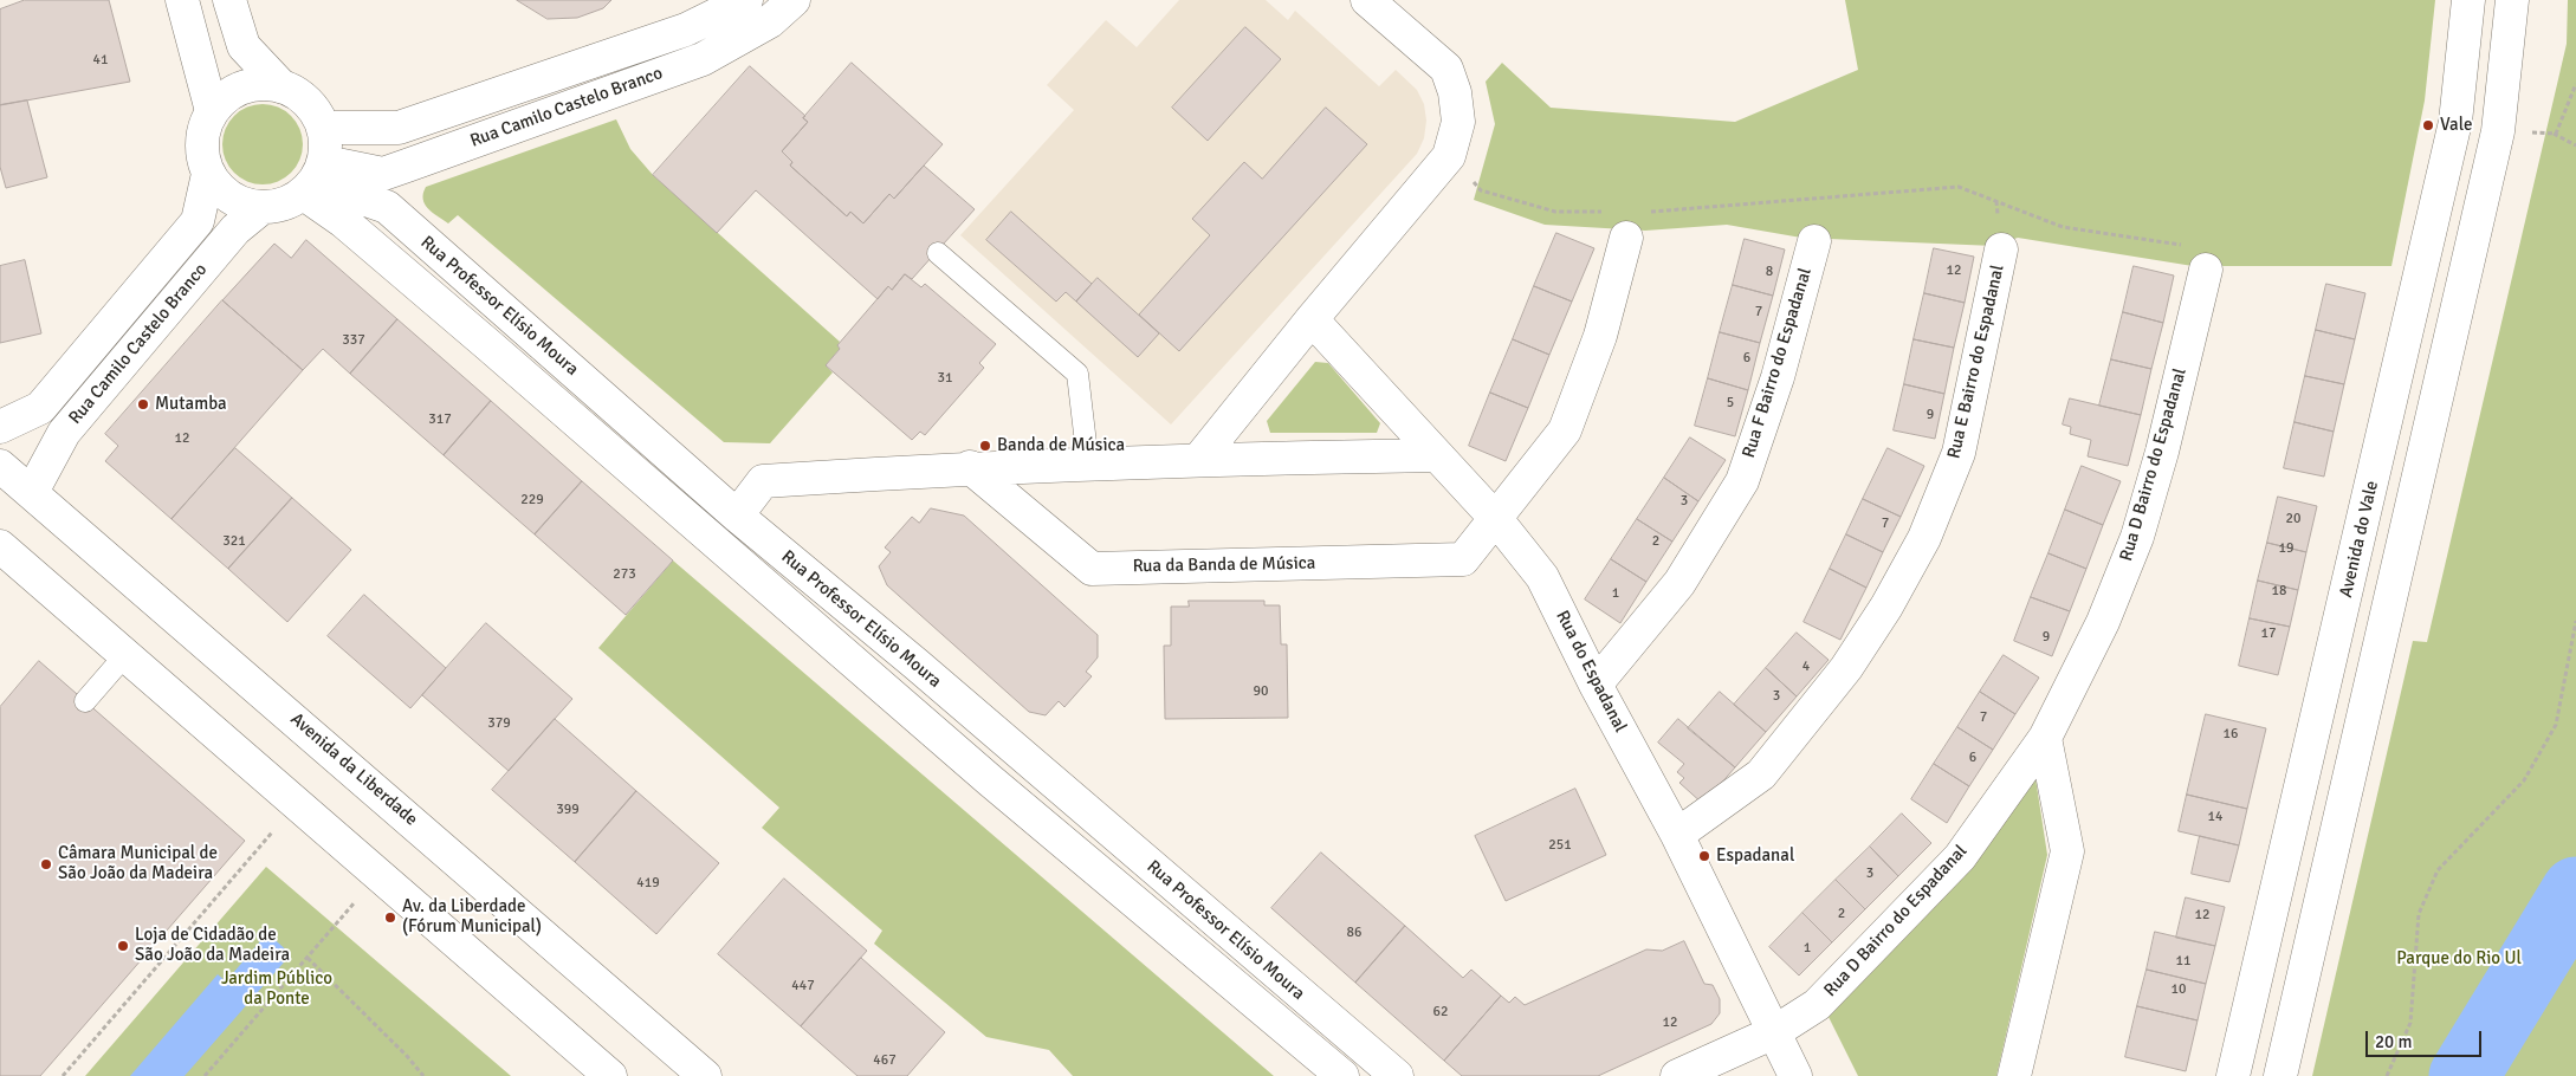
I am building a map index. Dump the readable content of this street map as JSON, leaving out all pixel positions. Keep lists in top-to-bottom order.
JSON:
{
  "streets": {
    "street": [
      "Rua Camilo Castelo Branco",
      "Rua Professor Elísio Moura",
      "Rua E Bairro do Espadanal",
      "Rua F Bairro do Espadanal",
      "Rua D Bairro do Espadanal",
      "Avenida do Vale",
      "Rua da Banda de Música",
      "Rua do Espadanal",
      "Avenida da Liberdade"
    ]
  },
  "crossings": [
    ["Rua Camilo Castelo Branco", "Rua Professor Elísio Moura"],
    ["Rua Camilo Castelo Branco", "Avenida da Liberdade"],
    ["Rua E Bairro do Espadanal", "Rua do Espadanal"],
    ["Rua F Bairro do Espadanal", "Rua do Espadanal"],
    ["Rua D Bairro do Espadanal", "Rua do Espadanal"],
    ["Rua da Banda de Música", "Rua do Espadanal"]
  ],
  "parks": ["Parque do Rio Ul", "Jardim Público da Ponte"],
  "places": [
    "Vale",
    "Mutamba",
    "Banda de Música",
    "Espadanal",
    "Câmara Municipal de São João da Madeira",
    "Av. da Liberdade (Fórum Municipal)",
    "Loja de Cidadão de São João da Madeira"
  ],
  "house_numbers": [
    "41",
    "12",
    "8",
    "7",
    "337",
    "6",
    "31",
    "5",
    "9",
    "317",
    "12",
    "229",
    "3",
    "20",
    "7",
    "321",
    "2",
    "19",
    "273",
    "18",
    "1",
    "17",
    "9",
    "4",
    "90",
    "3",
    "7",
    "379",
    "16",
    "6",
    "399",
    "14",
    "251",
    "3",
    "419",
    "2",
    "12",
    "86",
    "1",
    "11",
    "447",
    "10",
    "62",
    "12",
    "467"
  ],
  "scale_bar": "20 m"
}
